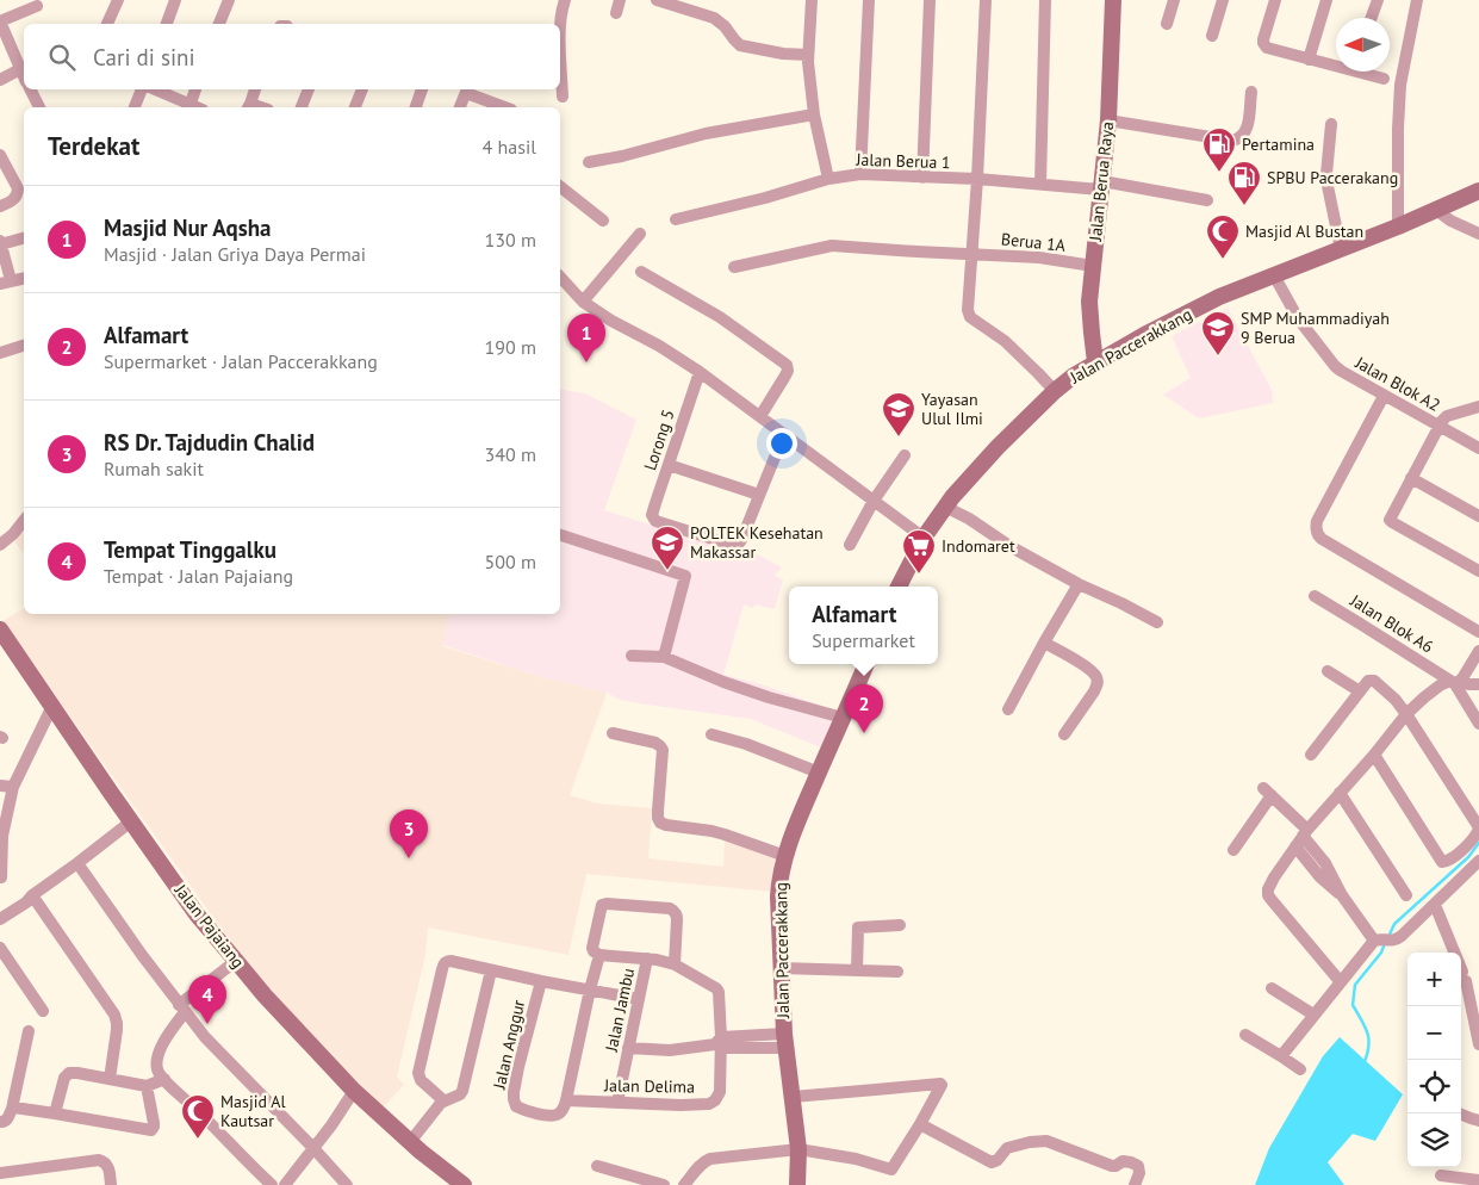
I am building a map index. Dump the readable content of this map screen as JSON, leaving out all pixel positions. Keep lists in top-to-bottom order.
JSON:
{
  "streets": {
    "main road": ["Jalan Berua Raya", "Jalan Paccerakkang", "Jalan Pajaiang"],
    "street": [
      "Jalan Berua 1",
      "Berua 1A",
      "Jalan Blok A2",
      "Lorong 5",
      "Jalan Blok A6",
      "Jalan Jambu",
      "Jalan Anggur",
      "Jalan Delima"
    ]
  },
  "crossings": [
    ["Jalan Berua 1", "Jalan Berua Raya"],
    ["Jalan Berua Raya", "Berua 1A"],
    ["Jalan Berua Raya", "Jalan Paccerakkang"],
    ["Jalan Paccerakkang", "Jalan Blok A2"],
    ["Jalan Jambu", "Jalan Delima"],
    ["Jalan Anggur", "Jalan Delima"]
  ],
  "places": {
    "fuel station": ["Pertamina", "SPBU Paccerakang"],
    "mosque": ["Masjid Al Bustan", "Masjid Al Kautsar"],
    "school or university": ["SMP Muhammadiyah 9 Berua", "Yayasan Ulul Ilmi", "POLTEK Kesehatan Makassar"],
    "supermarket": ["Indomaret"]
  },
  "north": "left",
  "page": {
    "search": "Cari di sini",
    "heading": ["Terdekat", "4 hasil"],
    "list": [
      {
        "mark": "1",
        "name": "Masjid Nur Aqsha",
        "note": "Masjid · Jalan Griya Daya Permai",
        "value": "130 m"
      },
      {
        "mark": "2",
        "name": "Alfamart",
        "note": "Supermarket · Jalan Paccerakkang",
        "value": "190 m"
      },
      {
        "mark": "3",
        "name": "RS Dr. Tajdudin Chalid",
        "note": "Rumah sakit",
        "value": "340 m"
      },
      {
        "mark": "4",
        "name": "Tempat Tinggalku",
        "note": "Tempat · Jalan Pajaiang",
        "value": "500 m"
      }
    ],
    "pins": [
      "1",
      "2",
      "3",
      "4"
    ],
    "popup": ["Alfamart", "Supermarket"],
    "map_buttons": ["+", "−"]
  }
}
